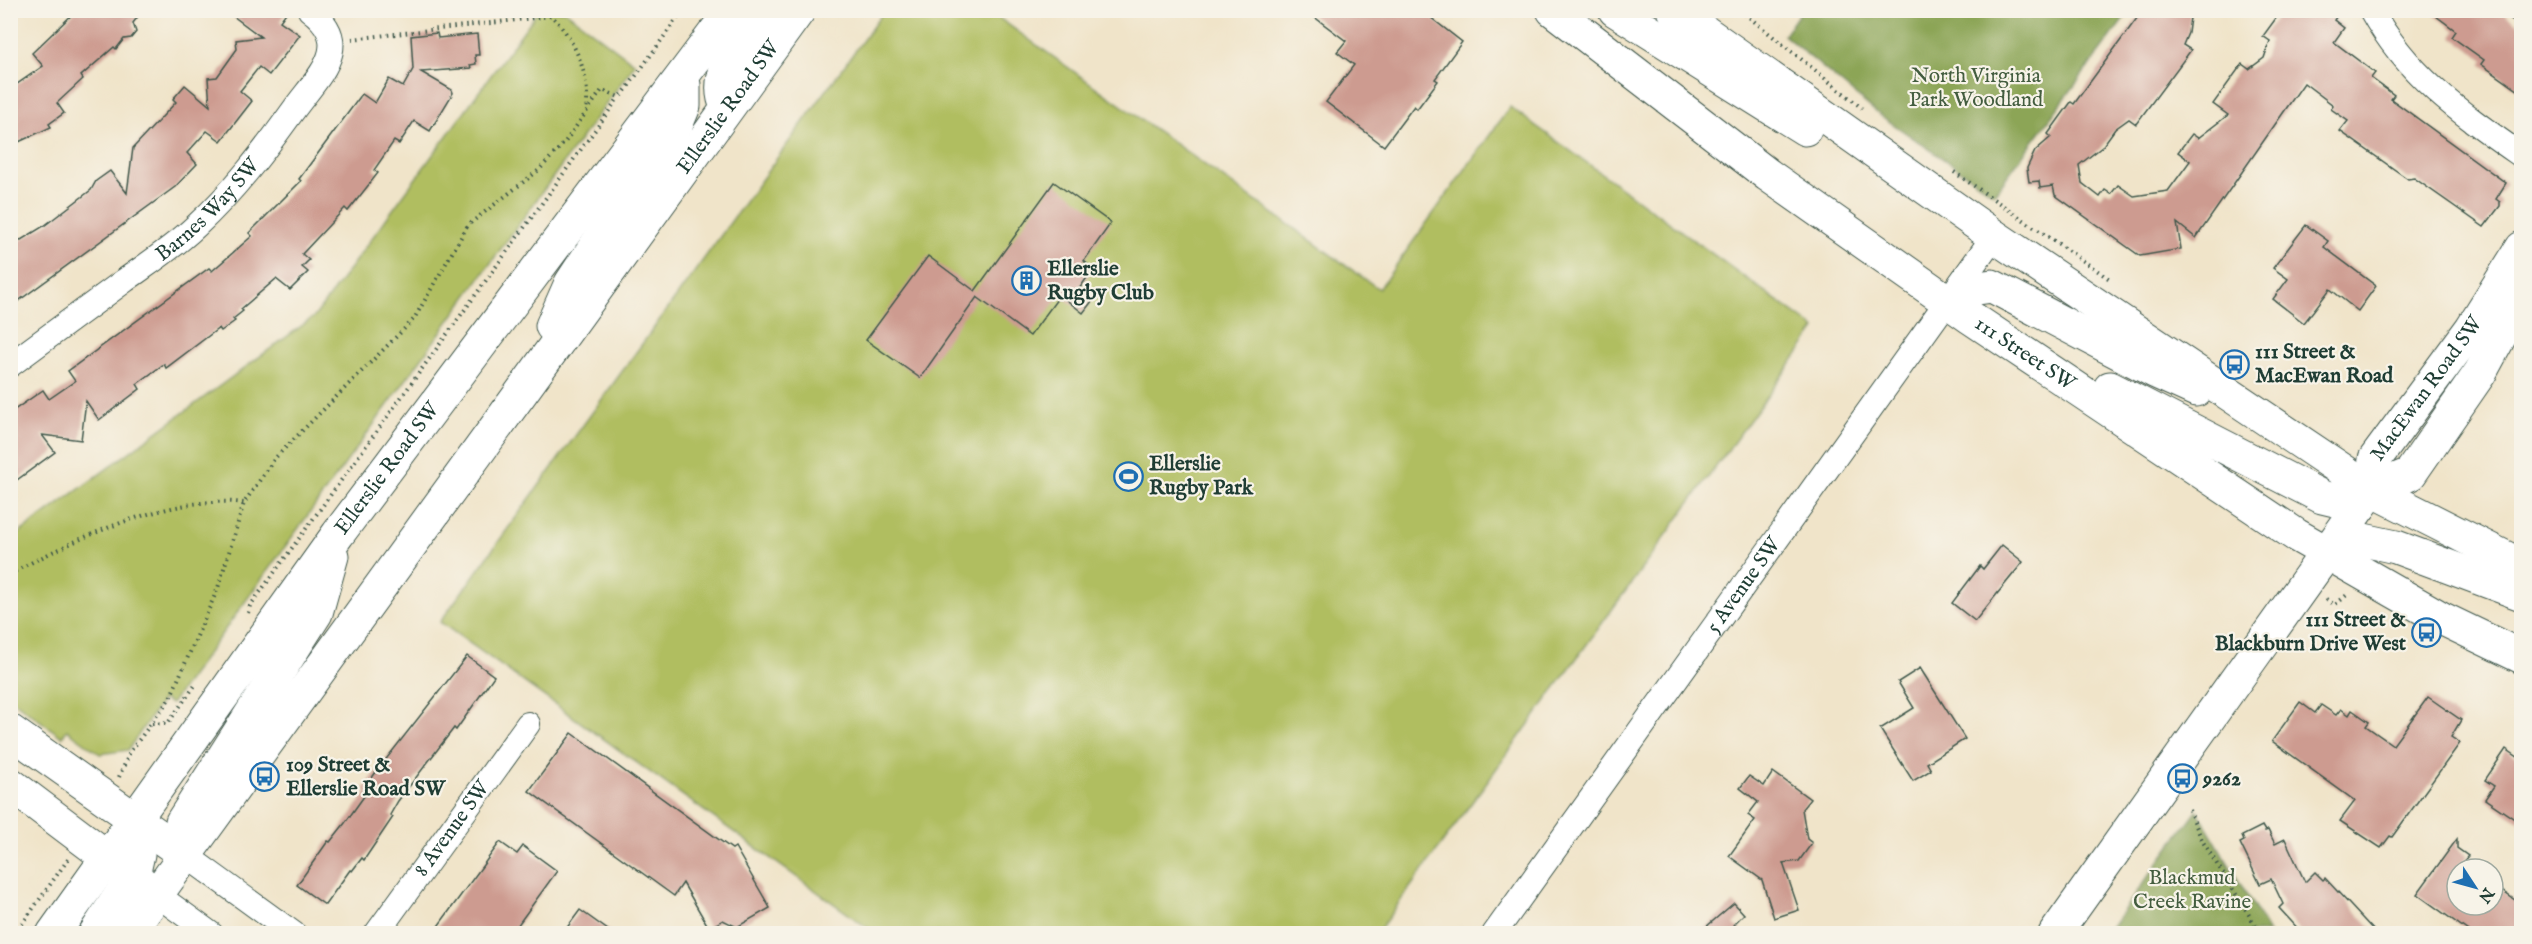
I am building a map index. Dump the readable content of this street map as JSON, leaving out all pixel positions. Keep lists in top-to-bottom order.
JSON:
{
  "streets": {
    "main road": ["Ellerslie Road SW", "111 Street SW", "MacEwan Road SW"],
    "street": ["Barnes Way SW", "5 Avenue SW", "8 Avenue SW"]
  },
  "crossings": [
    ["111 Street SW", "5 Avenue SW"]
  ],
  "parks": ["North Virginia Park Woodland", "Blackmud Creek Ravine"],
  "places": {
    "building": ["Ellerslie Rugby Club"],
    "bus stop": [
      "111 Street & MacEwan Road",
      "111 Street & Blackburn Drive West",
      "109 Street & Ellerslie Road SW",
      "9262"
    ],
    "sports": ["Ellerslie Rugby Park"]
  },
  "north": "bottom right"
}
